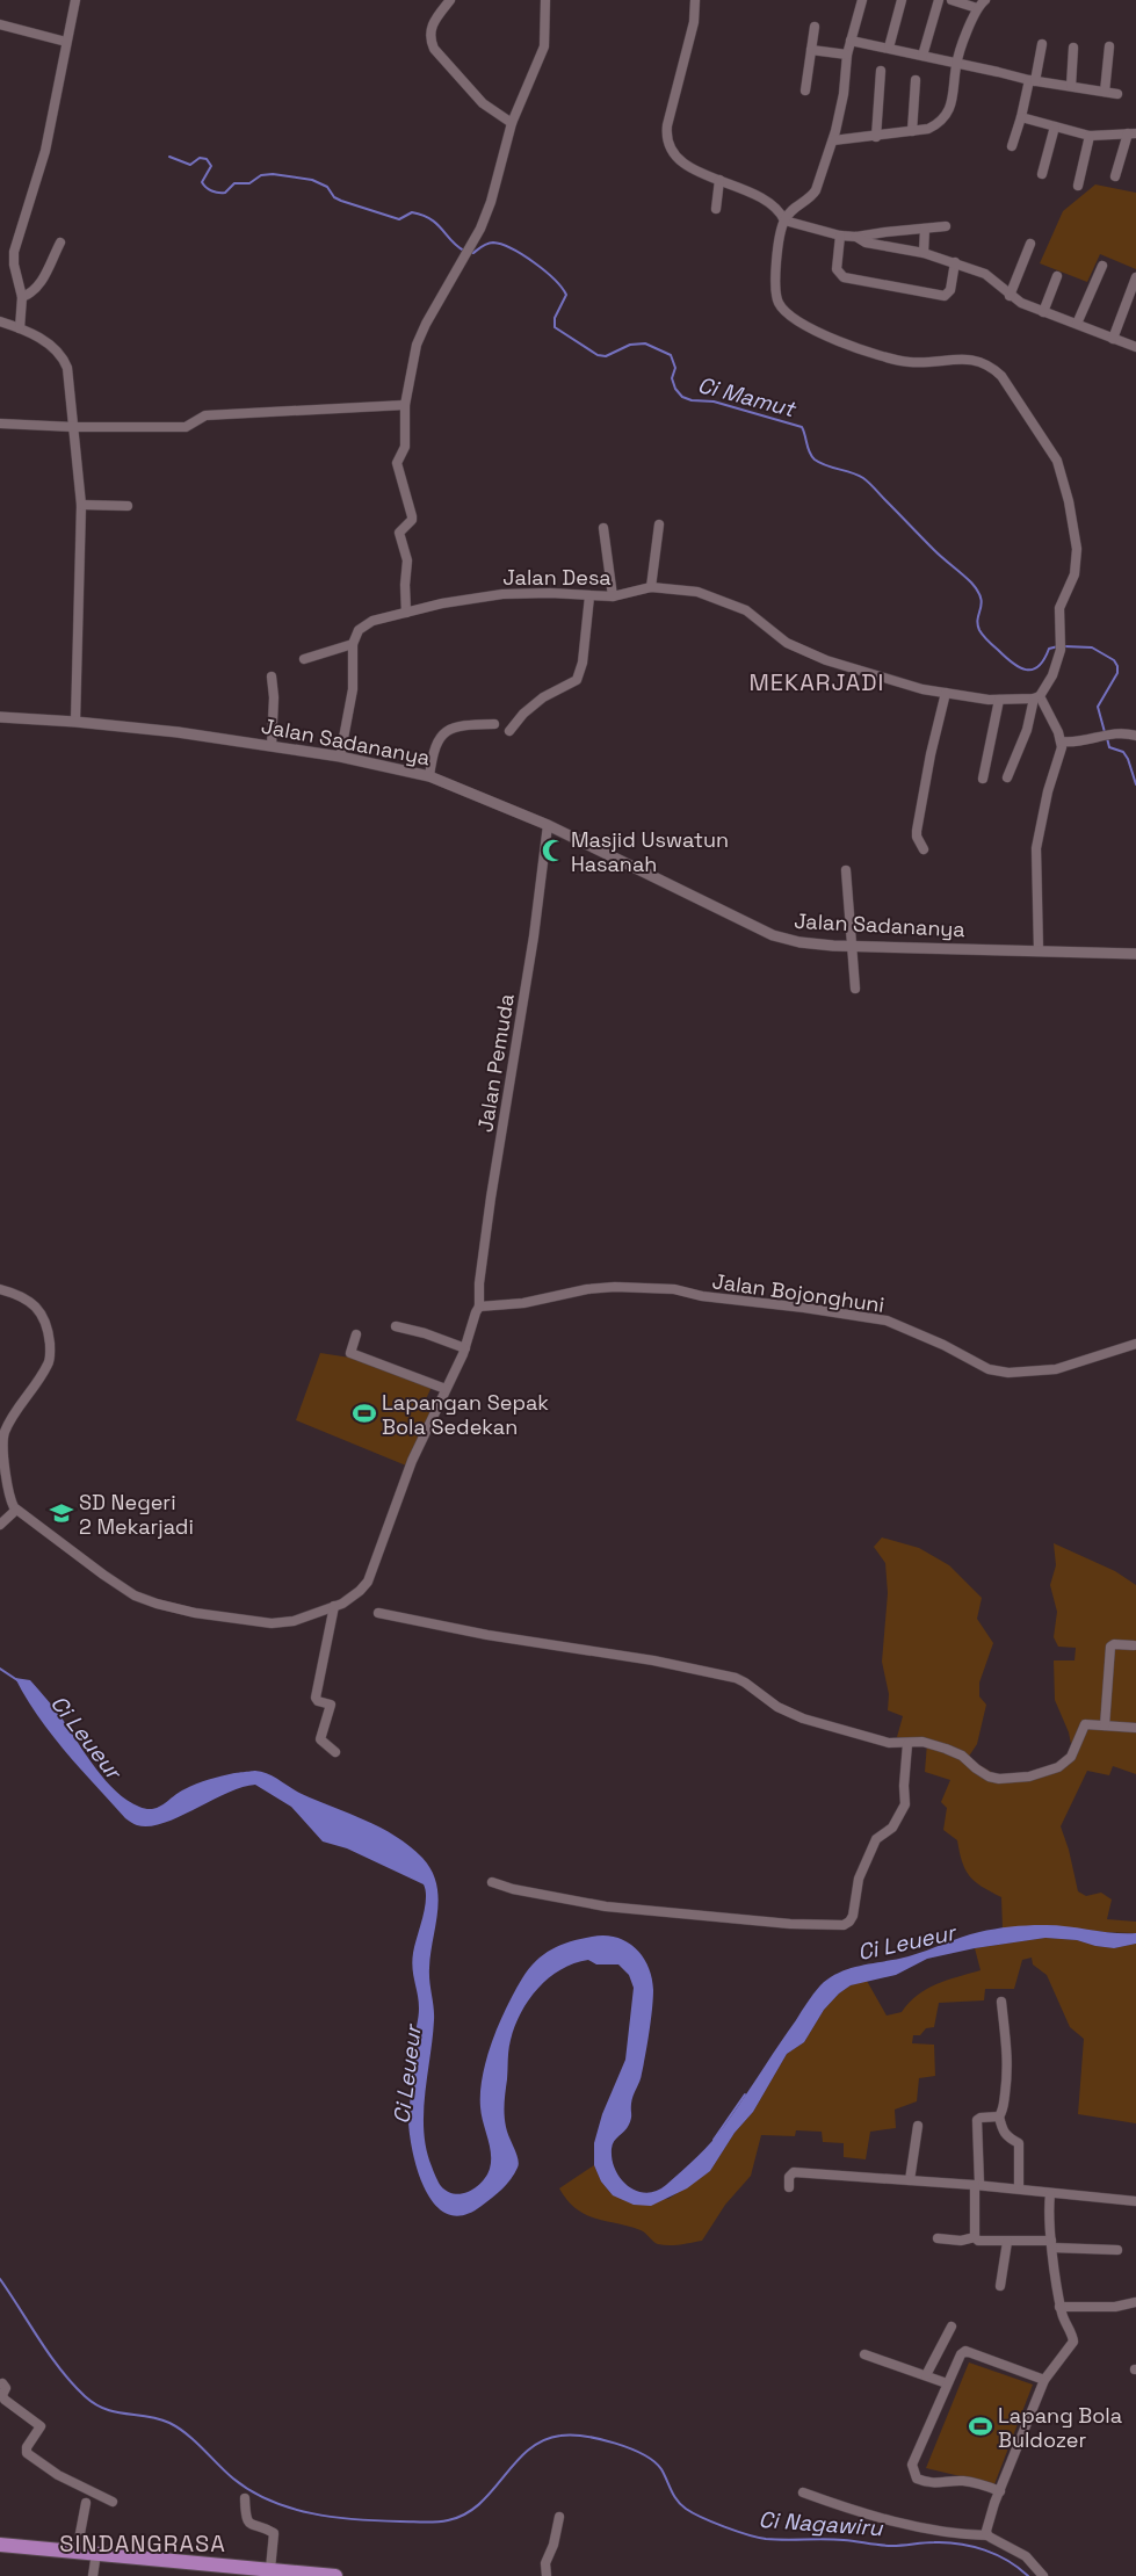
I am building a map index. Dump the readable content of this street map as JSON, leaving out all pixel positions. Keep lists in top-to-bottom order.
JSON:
{
  "streets": {
    "street": [
      "Jalan Desa",
      "Jalan Sadananya",
      "Jalan Pemuda",
      "Jalan Bojonghuni"
    ]
  },
  "crossings": [
    ["Jalan Sadananya", "Jalan Pemuda"],
    ["Jalan Pemuda", "Jalan Bojonghuni"]
  ],
  "districts": ["MEKARJADI", "SINDANGRASA"],
  "water": ["Ci Mamut", "Ci Leueur", "Ci Nagawiru"],
  "places": {
    "mosque": ["Masjid Uswatun Hasanah"],
    "sports": ["Lapangan Sepak Bola Sedekan", "Lapang Bola Buldozer"],
    "school or university": ["SD Negeri 2 Mekarjadi"]
  }
}
